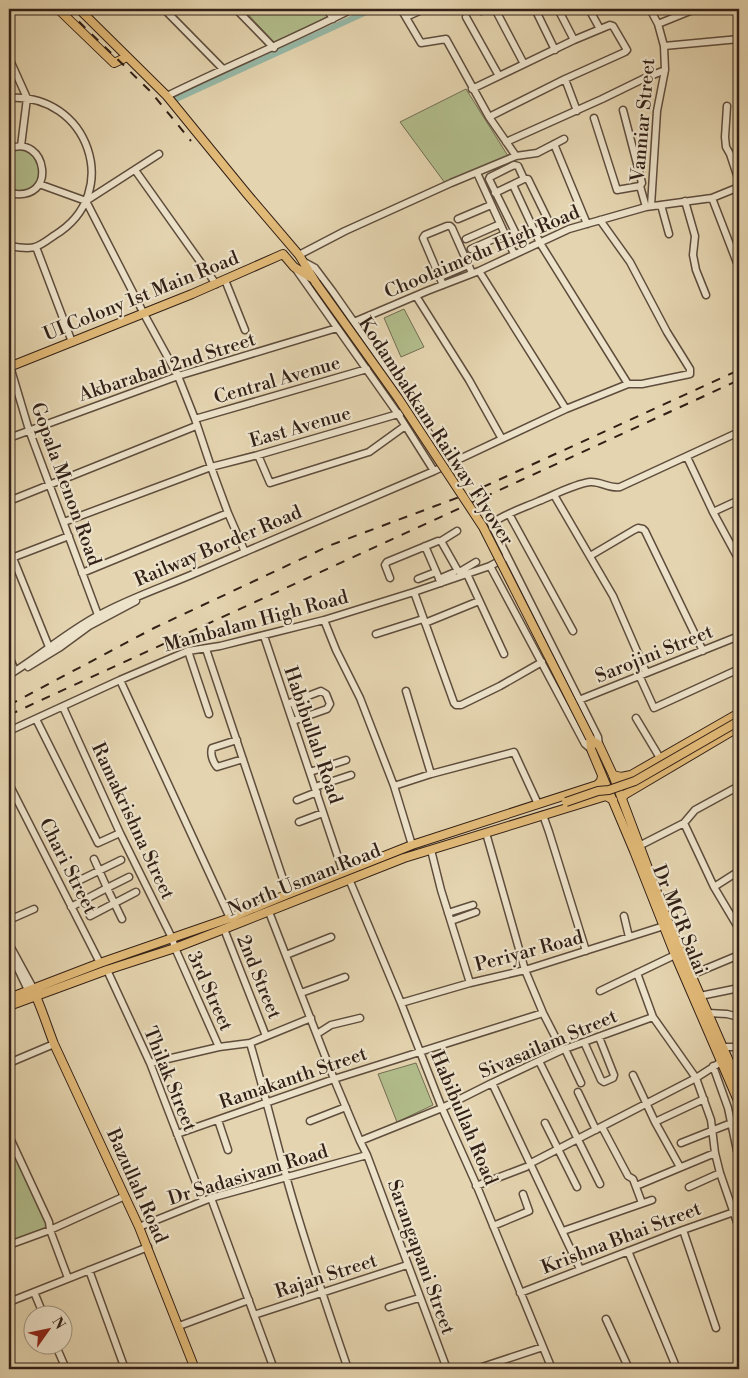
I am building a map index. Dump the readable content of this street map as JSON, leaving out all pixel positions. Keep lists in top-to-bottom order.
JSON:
{
  "streets": {
    "main road": [
      "UI Colony 1st Main Road",
      "Kodambakkam Railway Flyover",
      "North Usman Road",
      "Dr MGR Salai",
      "Bazullah Road"
    ],
    "street": [
      "Vanniar Street",
      "Choolaimedu High Road",
      "Akbarabad 2nd Street",
      "Central Avenue",
      "East Avenue",
      "Gopala Menon Road",
      "Railway Border Road",
      "Mambalam High Road",
      "Sarojini Street",
      "Habibullah Road",
      "Ramakrishna Street",
      "Chari Street",
      "Periyar Road",
      "2nd Street",
      "3rd Street",
      "Sivasailam Street",
      "Ramakanth Street",
      "Thilak Street",
      "Dr Sadasivam Road",
      "Krishna Bhai Street",
      "Sarangapani Street",
      "Rajan Street"
    ]
  },
  "crossings": [
    ["Vanniar Street", "Choolaimedu High Road"],
    ["Choolaimedu High Road", "Railway Border Road"],
    ["UI Colony 1st Main Road", "Kodambakkam Railway Flyover"],
    ["UI Colony 1st Main Road", "Gopala Menon Road"],
    ["Akbarabad 2nd Street", "Gopala Menon Road"],
    ["Central Avenue", "Gopala Menon Road"],
    ["East Avenue", "Gopala Menon Road"],
    ["Kodambakkam Railway Flyover", "Dr MGR Salai"],
    ["Gopala Menon Road", "Railway Border Road"],
    ["Mambalam High Road", "Habibullah Road"],
    ["Mambalam High Road", "Ramakrishna Street"],
    ["Habibullah Road", "North Usman Road"],
    ["Habibullah Road", "Periyar Road"],
    ["Habibullah Road", "Sivasailam Street"],
    ["Habibullah Road", "Ramakanth Street"],
    ["Habibullah Road", "Krishna Bhai Street"],
    ["Ramakrishna Street", "North Usman Road"],
    ["Ramakrishna Street", "3rd Street"],
    ["Chari Street", "North Usman Road"],
    ["North Usman Road", "Dr MGR Salai"],
    ["North Usman Road", "2nd Street"],
    ["North Usman Road", "3rd Street"],
    ["North Usman Road", "Thilak Street"],
    ["North Usman Road", "Bazullah Road"],
    ["Dr MGR Salai", "Periyar Road"],
    ["Ramakanth Street", "Thilak Street"],
    ["Thilak Street", "Dr Sadasivam Road"],
    ["Dr Sadasivam Road", "Bazullah Road"],
    ["Dr Sadasivam Road", "Sarangapani Street"],
    ["Sarangapani Street", "Rajan Street"]
  ],
  "north": "top right"
}
